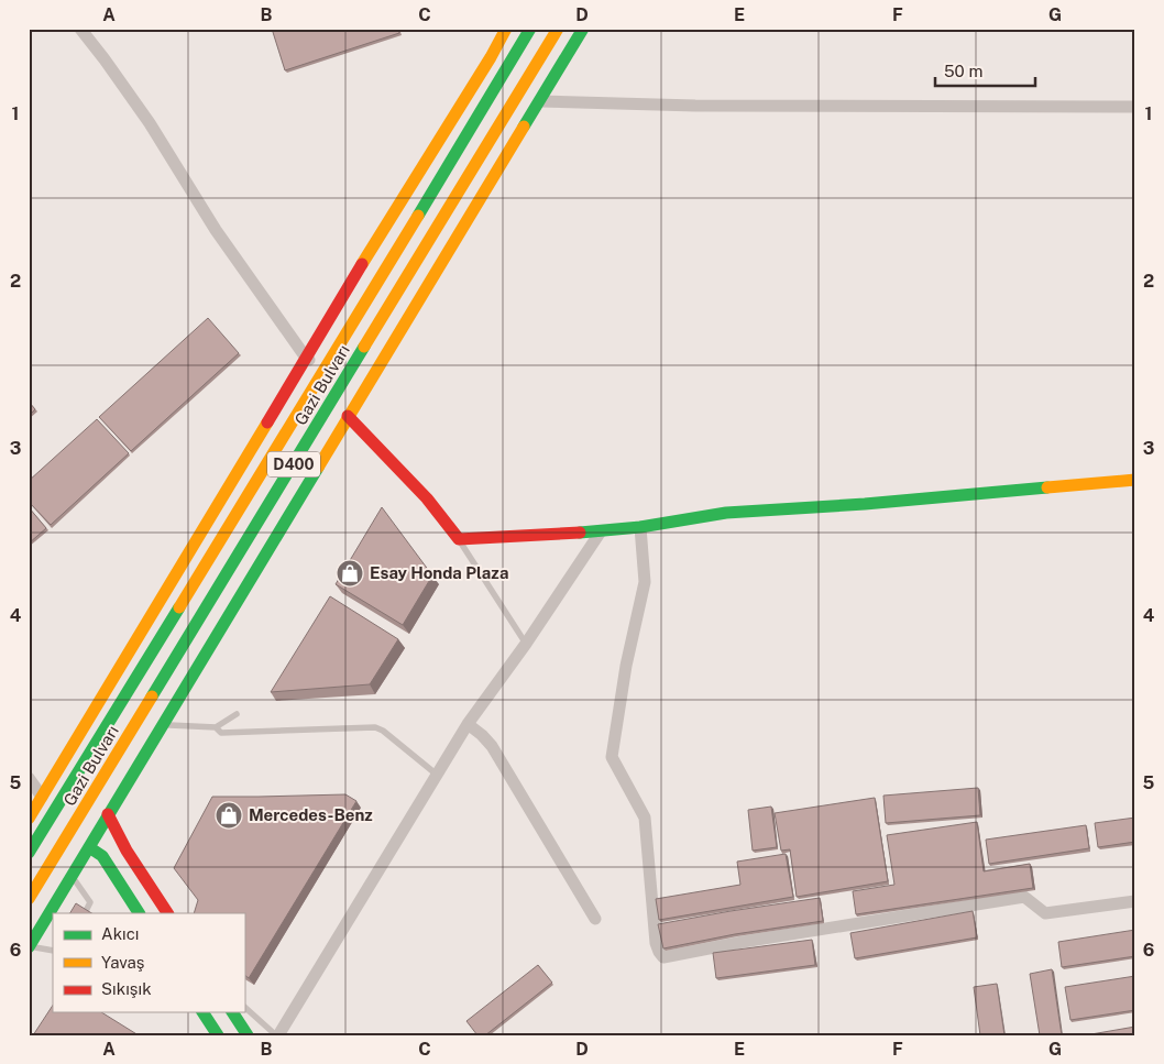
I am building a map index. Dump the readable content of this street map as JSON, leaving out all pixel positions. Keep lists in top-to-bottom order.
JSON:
{
  "streets": {
    "main road": ["Gazi Bulvarı", "D400"]
  },
  "places": {
    "shop": ["Esay Honda Plaza", "Mercedes-Benz"]
  },
  "legend": ["Akıcı", "Yavaş", "Sıkışık"],
  "scale_bar": "50 m",
  "grid": {
    "columns": [
      "A",
      "B",
      "C",
      "D",
      "E",
      "F",
      "G"
    ],
    "rows": [
      "1",
      "2",
      "3",
      "4",
      "5",
      "6"
    ]
  }
}
